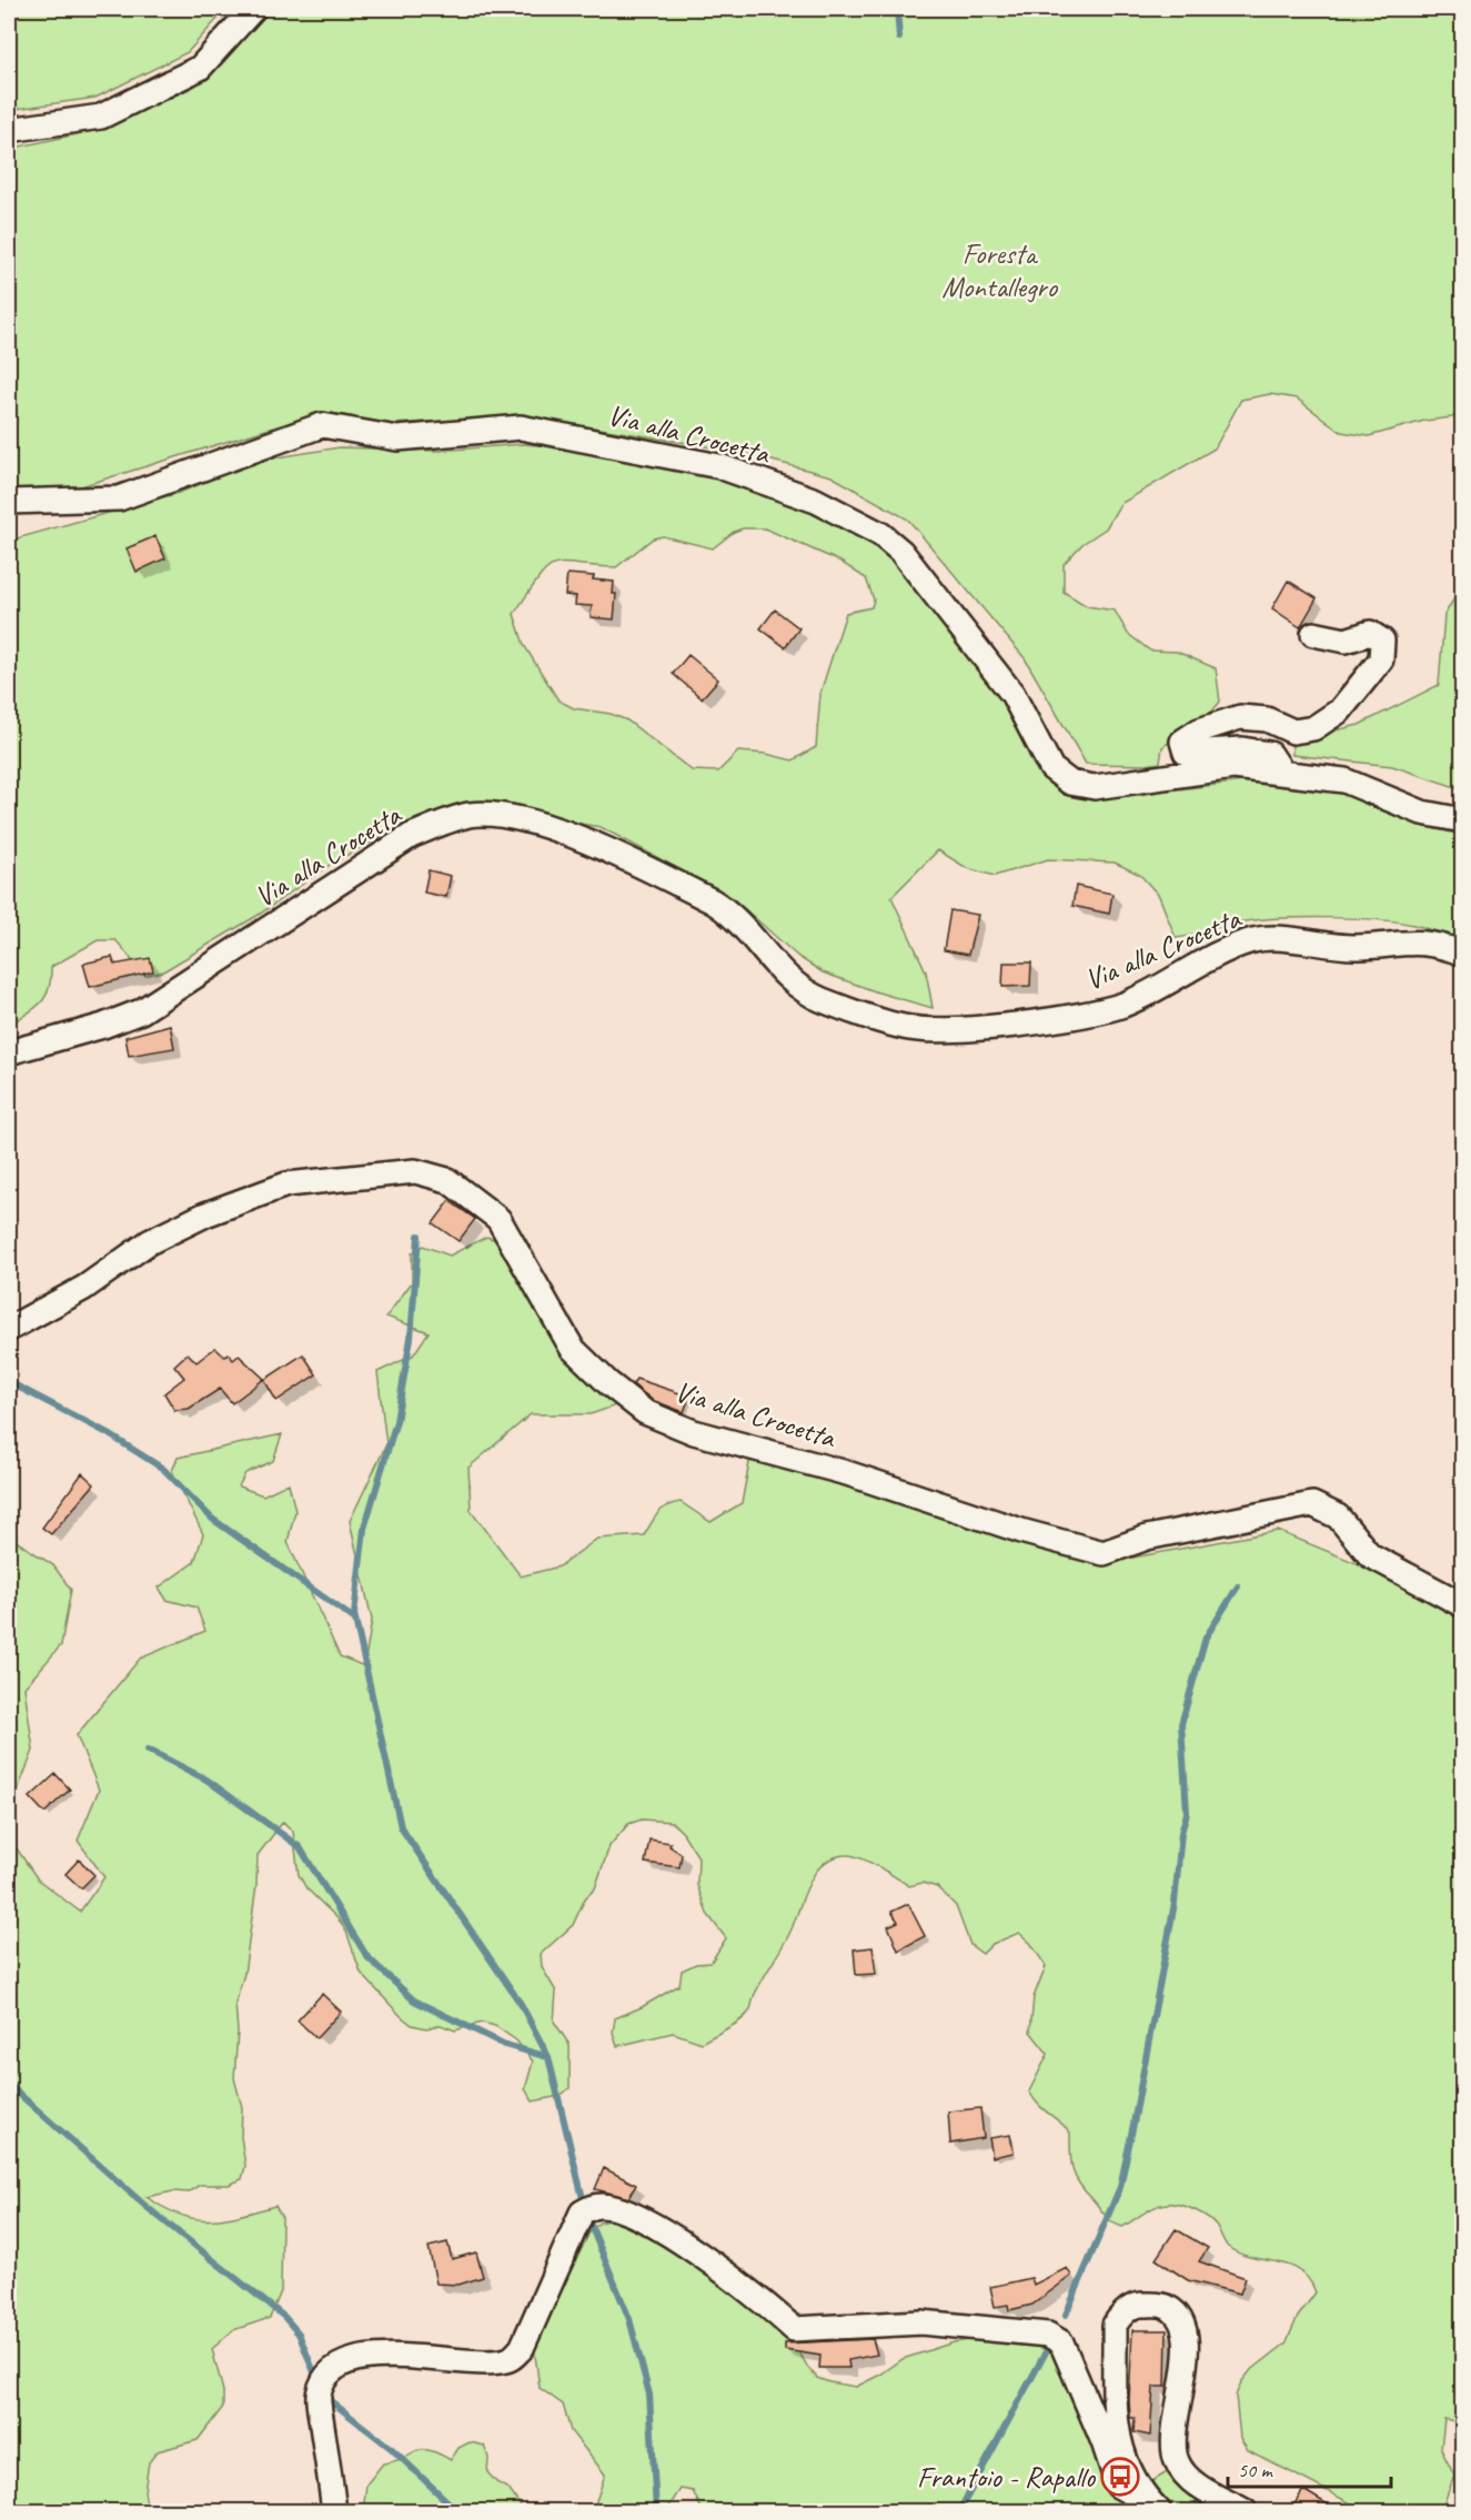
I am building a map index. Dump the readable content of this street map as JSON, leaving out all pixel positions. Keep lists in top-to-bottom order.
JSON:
{
  "streets": {
    "street": ["Via alla Crocetta"]
  },
  "parks": ["Foresta Montallegro"],
  "places": {
    "bus stop": ["Frantoio - Rapallo"]
  },
  "scale_bar": "50 m"
}
